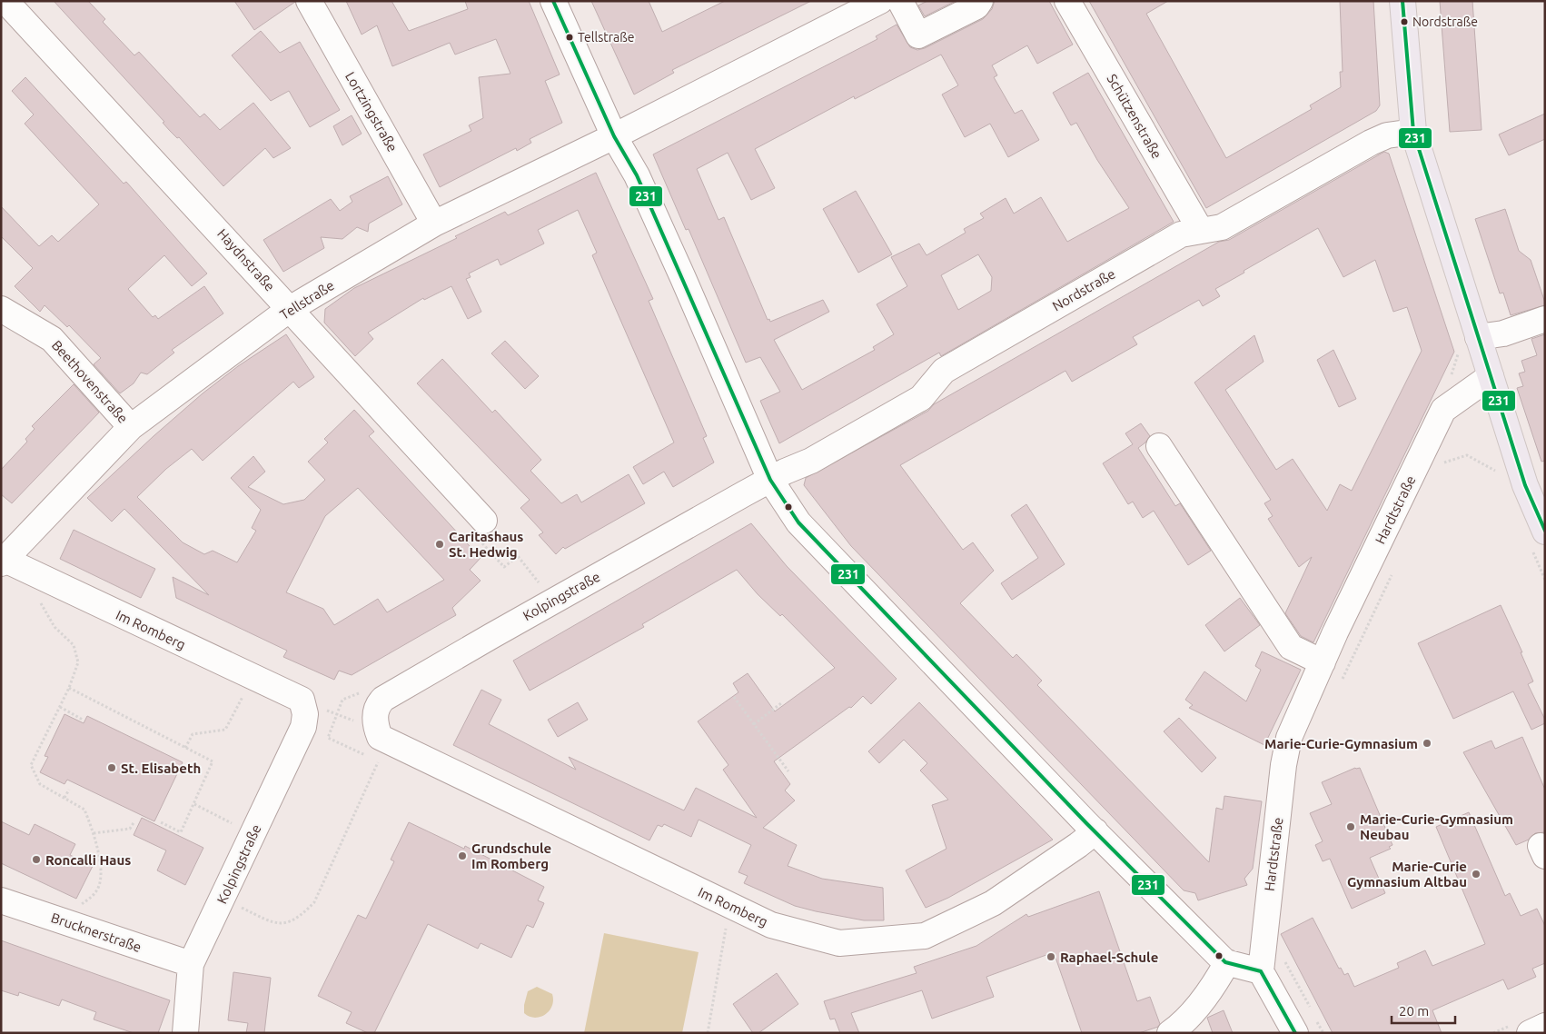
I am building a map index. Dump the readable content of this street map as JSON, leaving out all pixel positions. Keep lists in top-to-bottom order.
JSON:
{
  "streets": {
    "street": [
      "Lortzingstraße",
      "Schützenstraße",
      "Haydnstraße",
      "Nordstraße",
      "Tellstraße",
      "Beethovenstraße",
      "Hardtstraße",
      "Kolpingstraße",
      "Im Romberg",
      "Brucknerstraße"
    ]
  },
  "crossings": [
    ["Lortzingstraße", "Tellstraße"],
    ["Schützenstraße", "Nordstraße"],
    ["Haydnstraße", "Tellstraße"],
    ["Nordstraße", "Kolpingstraße"],
    ["Tellstraße", "Beethovenstraße"],
    ["Tellstraße", "Im Romberg"],
    ["Kolpingstraße", "Im Romberg"],
    ["Kolpingstraße", "Brucknerstraße"]
  ],
  "places": [
    "Nordstraße",
    "Tellstraße",
    "Caritashaus St. Hedwig",
    "Marie-Curie-Gymnasium",
    "St. Elisabeth",
    "Marie-Curie-Gymnasium Neubau",
    "Grundschule Im Romberg",
    "Roncalli Haus",
    "Marie-Curie Gymnasium Altbau",
    "Raphael-Schule"
  ],
  "lines": ["transit line 231"],
  "scale_bar": "20 m"
}
